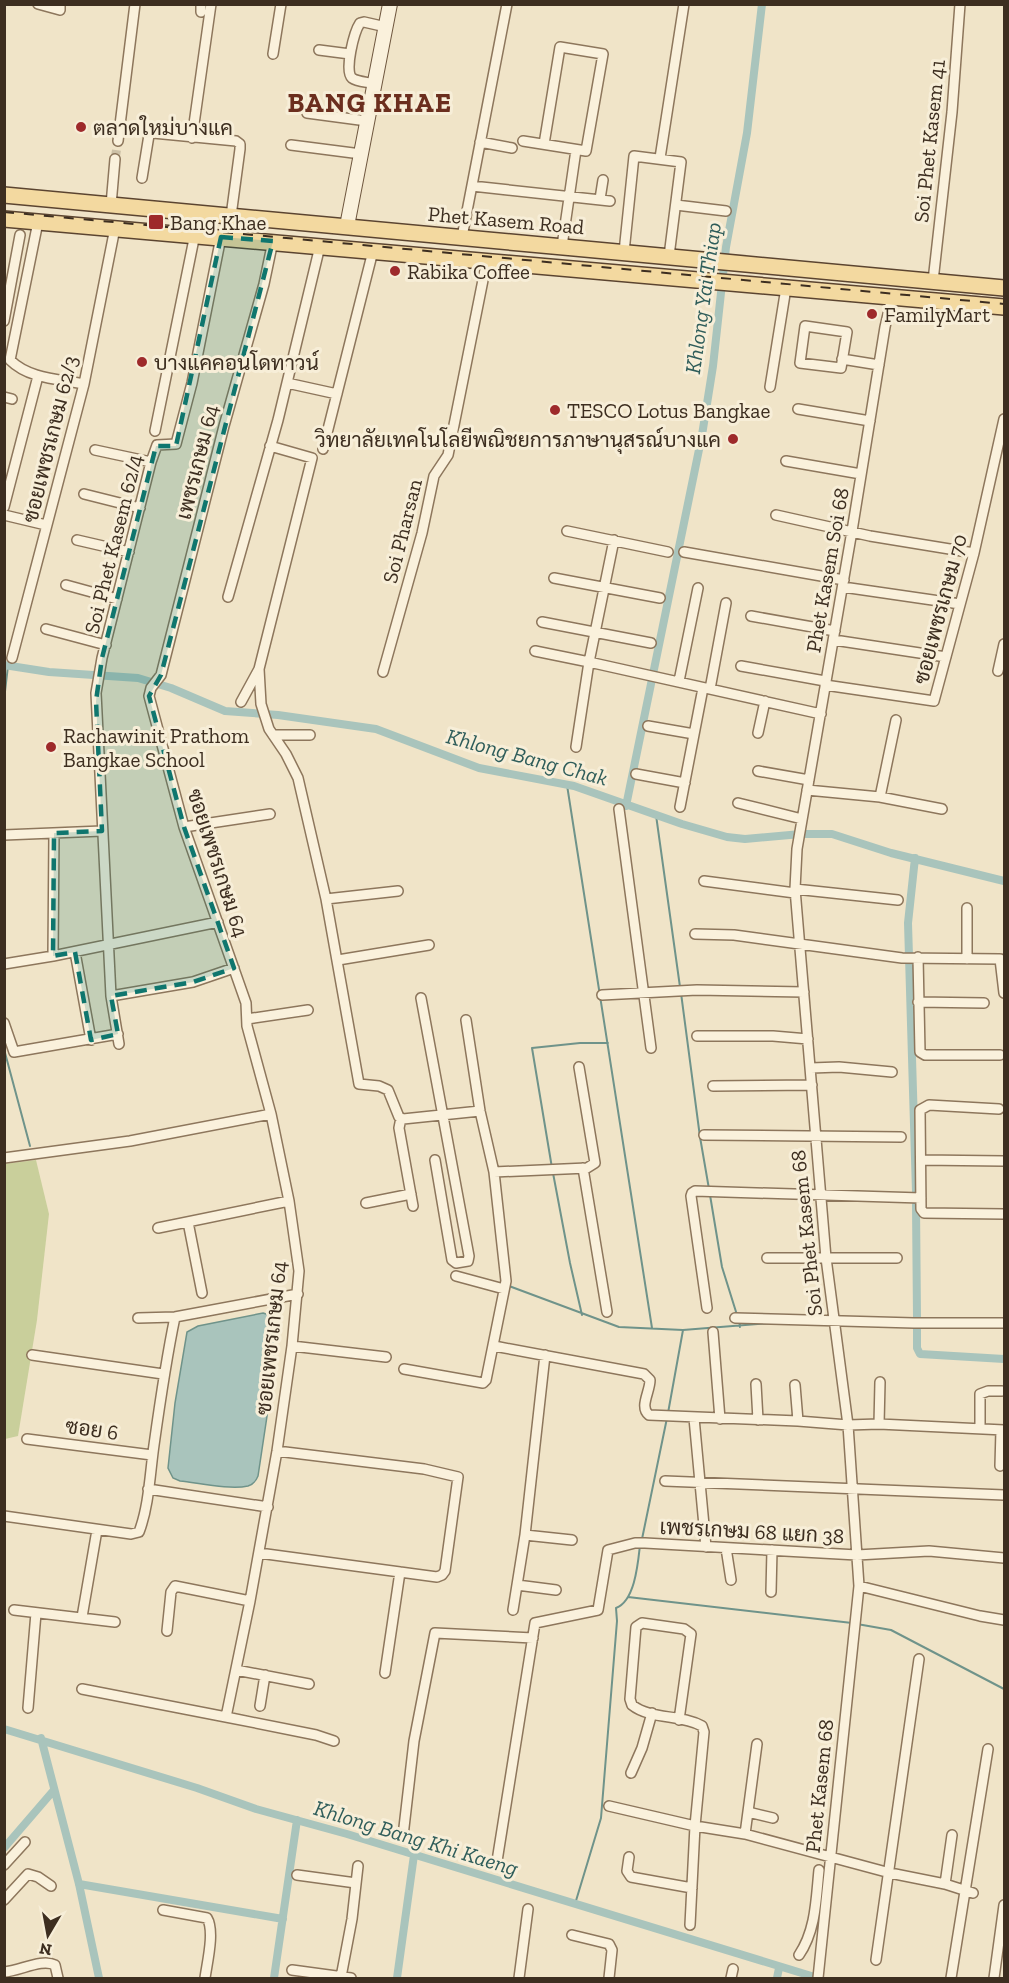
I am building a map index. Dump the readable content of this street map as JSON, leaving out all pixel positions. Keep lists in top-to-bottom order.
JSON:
{
  "streets": {
    "main road": ["Phet Kasem Road"],
    "street": [
      "Soi Phet Kasem 41",
      "ซอยเพชรเกษม 62/3",
      "เพชรเกษม 64",
      "Soi Pharsan",
      "Soi Phet Kasem 62/4",
      "Phet Kasem Soi 68",
      "ซอยเพชรเกษม 70",
      "ซอยเพชรเกษม 64",
      "Soi Phet Kasem 68",
      "ซอย 6",
      "เพชรเกษม 68 แยก 38",
      "Phet Kasem 68"
    ]
  },
  "crossings": [
    ["Soi Phet Kasem 41", "Phet Kasem Road"],
    ["Phet Kasem Road", "ซอยเพชรเกษม 62/3"],
    ["Phet Kasem Road", "เพชรเกษม 64"],
    ["Phet Kasem Road", "Soi Pharsan"],
    ["Phet Kasem Road", "Soi Phet Kasem 62/4"],
    ["Phet Kasem Road", "Phet Kasem Soi 68"],
    ["เพชรเกษม 64", "ซอยเพชรเกษม 64"],
    ["Phet Kasem Soi 68", "ซอยเพชรเกษม 70"],
    ["Phet Kasem Soi 68", "Soi Phet Kasem 68"],
    ["Soi Phet Kasem 68", "เพชรเกษม 68 แยก 38"],
    ["Soi Phet Kasem 68", "Phet Kasem 68"]
  ],
  "districts": ["BANG KHAE"],
  "water": ["Khlong Yai Thiap", "Khlong Bang Chak", "Khlong Bang Khi Kaeng"],
  "places": {
    "other": [
      "ตลาดใหม่บางแค",
      "Rabika Coffee",
      "FamilyMart",
      "บางแคคอนโดทาวน์",
      "TESCO Lotus Bangkae",
      "วิทยาลัยเทคโนโลยีพณิชยการภาษานุสรณ์บางแค",
      "Rachawinit Prathom Bangkae School"
    ],
    "transit": ["Bang Khae"]
  },
  "north": "bottom"
}
